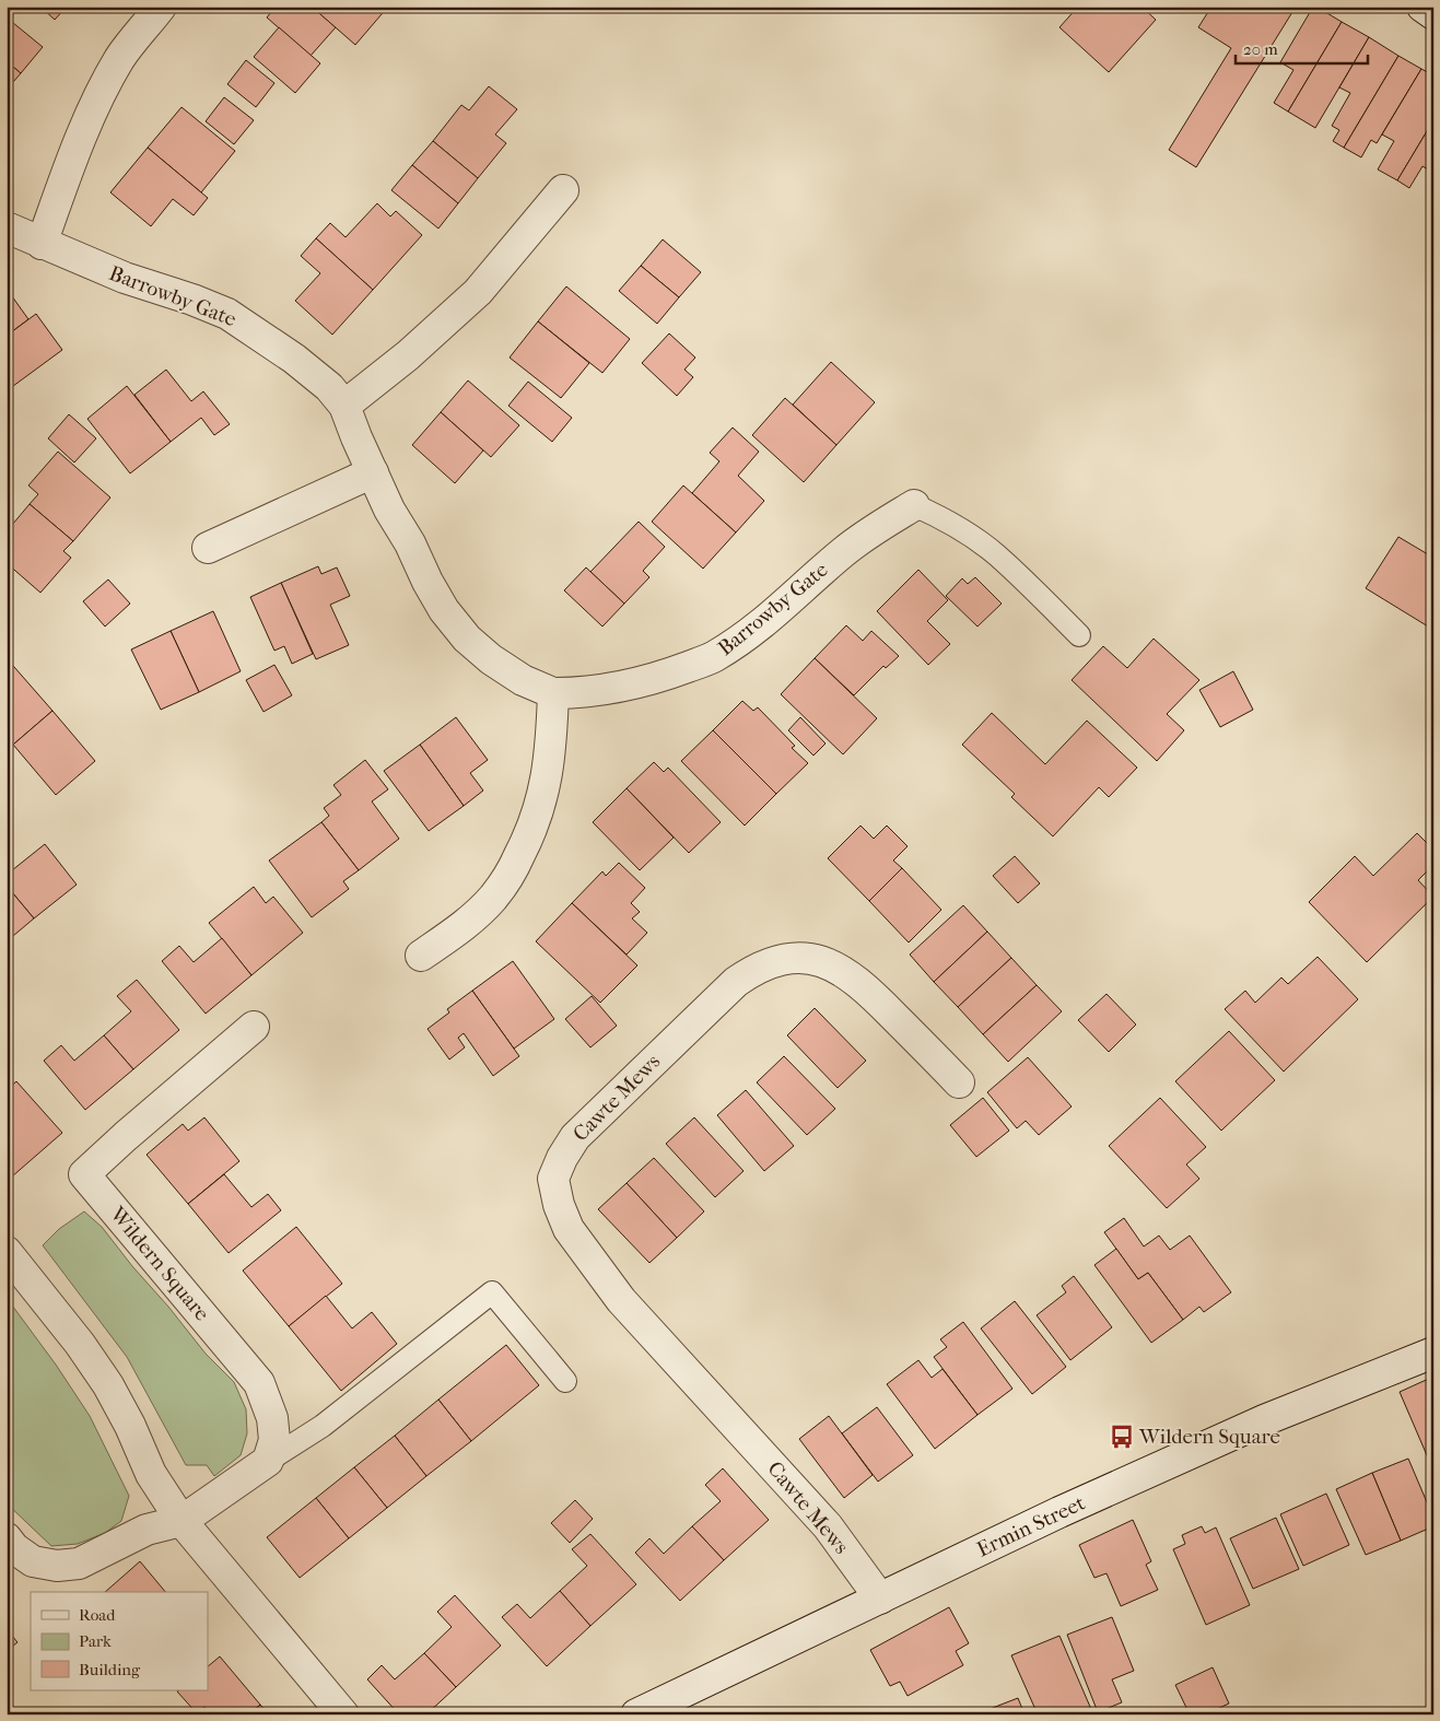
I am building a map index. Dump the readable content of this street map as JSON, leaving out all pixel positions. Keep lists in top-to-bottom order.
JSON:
{
  "streets": {
    "street": [
      "Barrowby Gate",
      "Cawte Mews",
      "Wildern Square",
      "Ermin Street"
    ]
  },
  "crossings": [
    ["Cawte Mews", "Ermin Street"]
  ],
  "places": {
    "bus stop": ["Wildern Square"]
  },
  "legend": ["Road", "Park", "Building"],
  "scale_bar": "20 m"
}
